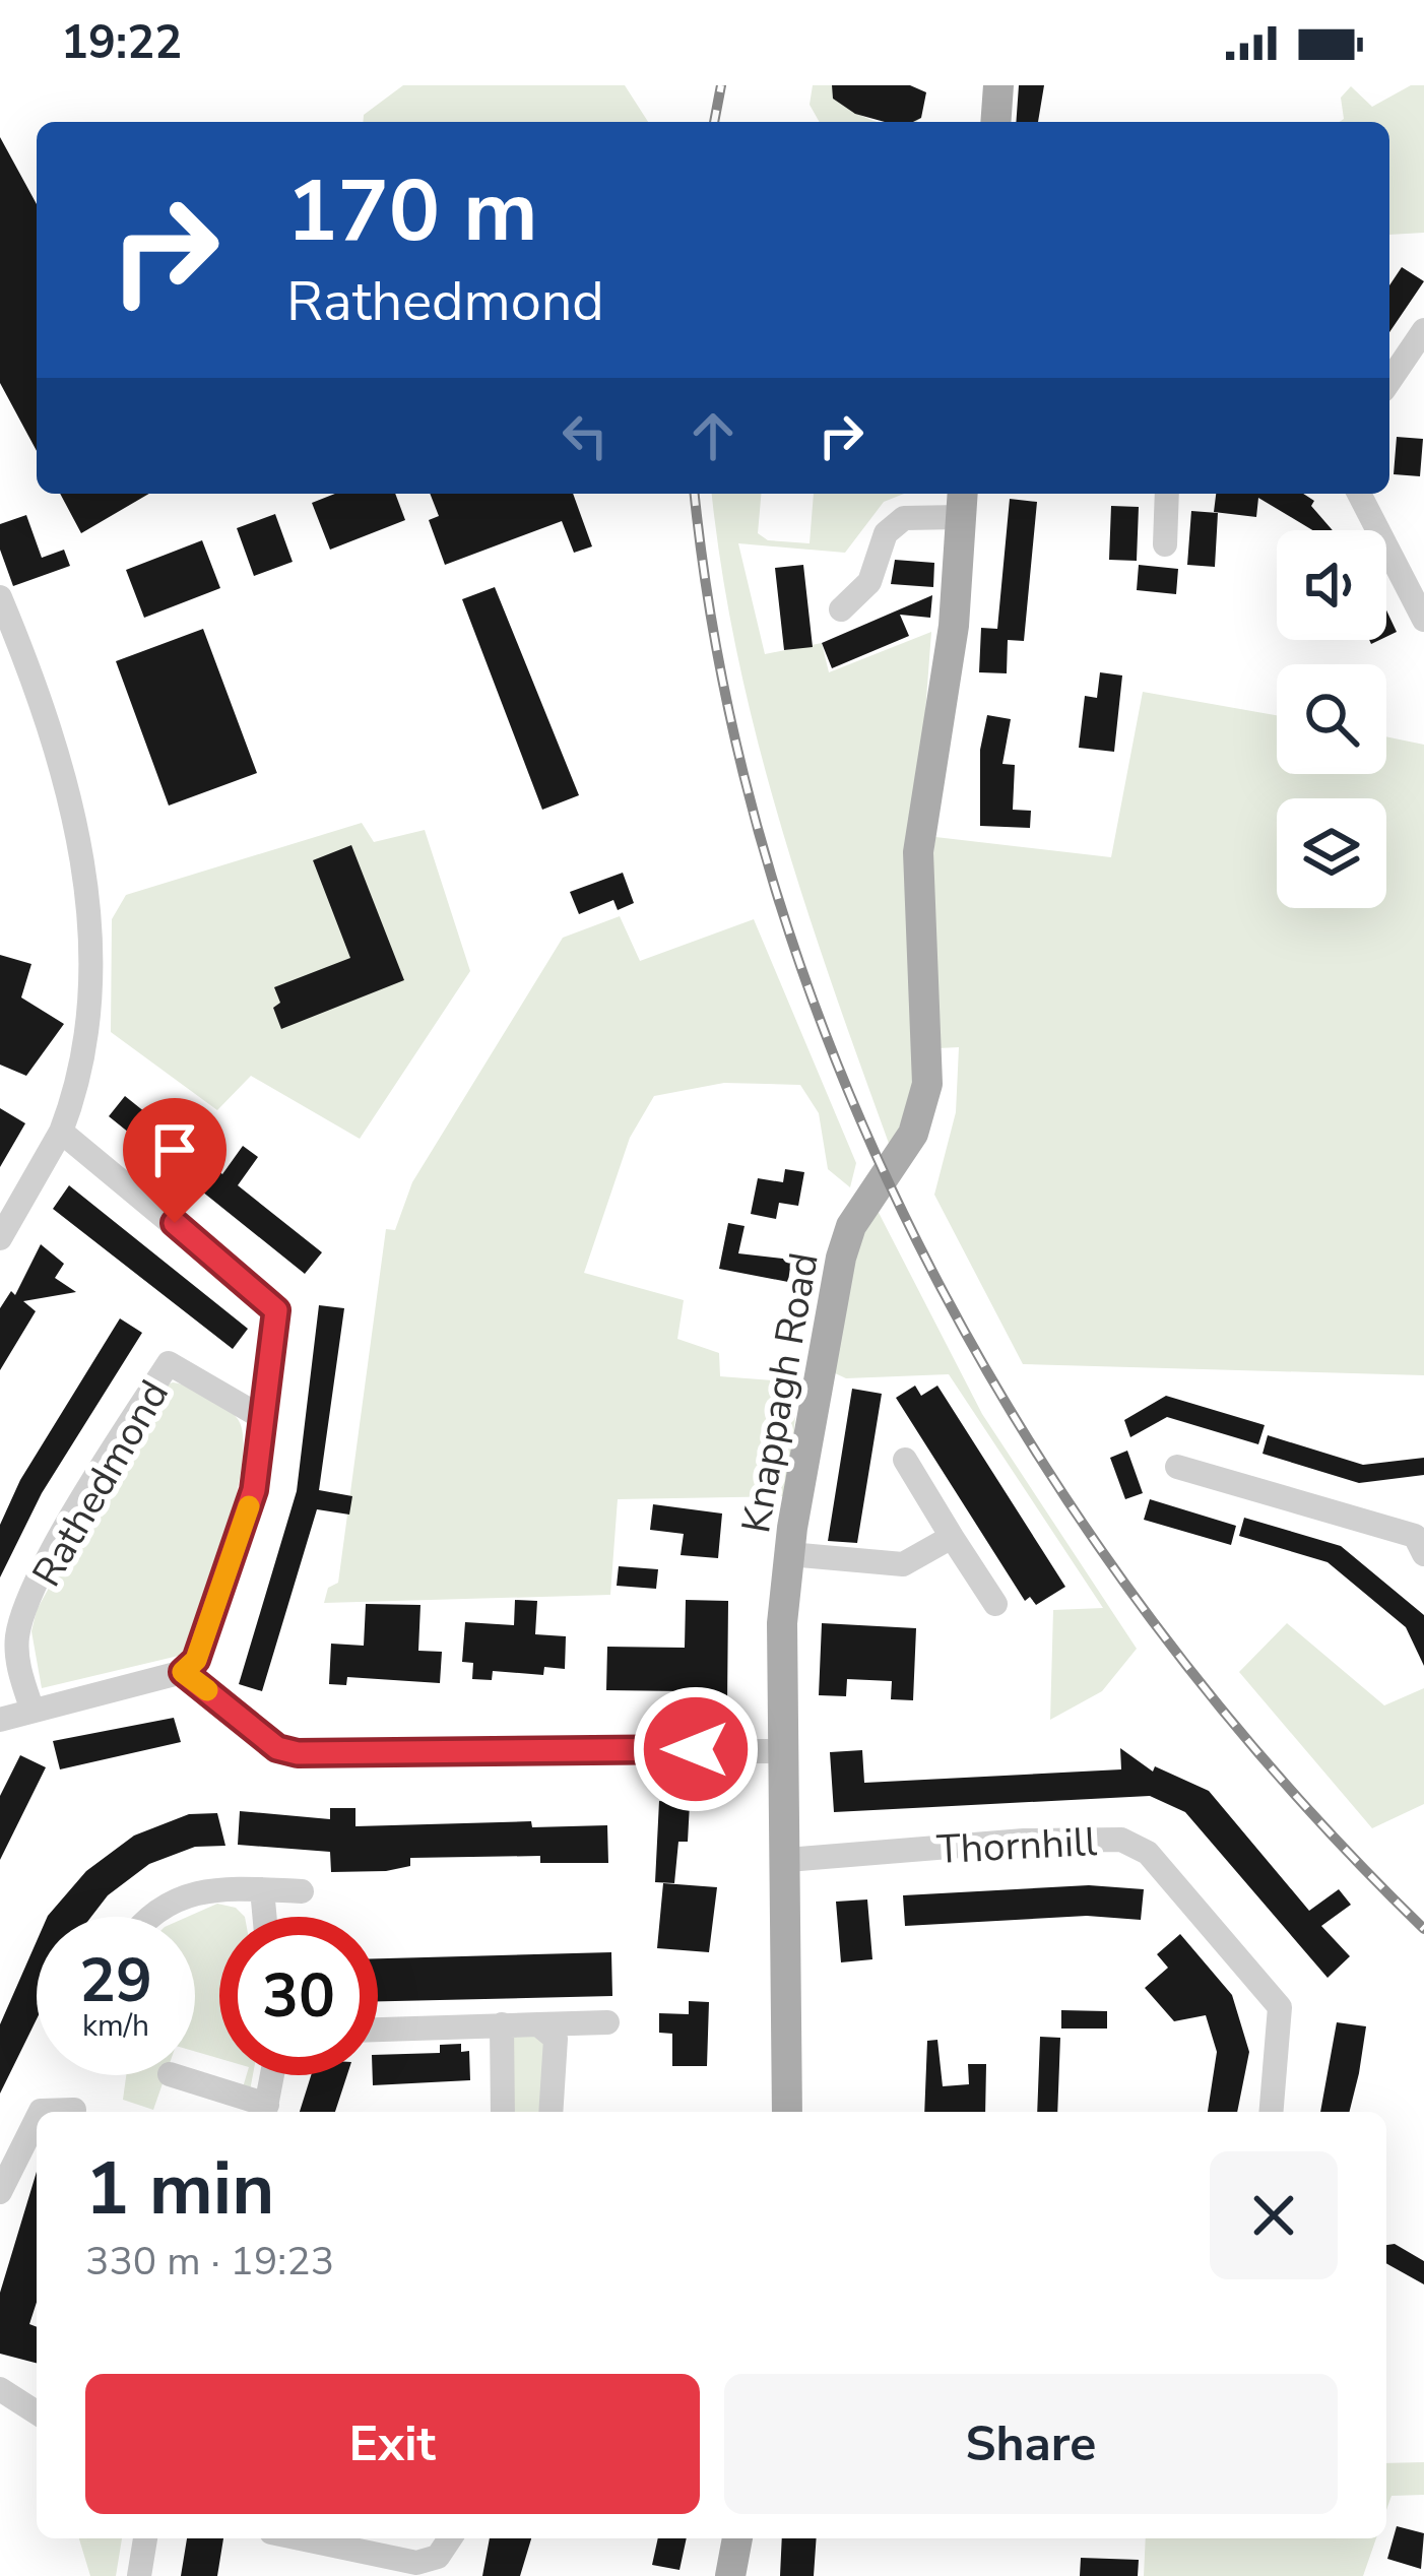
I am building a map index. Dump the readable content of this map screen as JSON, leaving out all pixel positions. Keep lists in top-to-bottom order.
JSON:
{
  "streets": {
    "main road": ["Knappagh Road"],
    "street": ["Rathedmond", "Thornhill"]
  },
  "crossings": [
    ["Knappagh Road", "Thornhill"]
  ],
  "page": {
    "status": "19:22",
    "turn": ["170 m", "Rathedmond"],
    "speed": "29 km/h",
    "limit": "30",
    "heading": ["1 min", "330 m · 19:23"],
    "buttons": ["Exit", "Share"]
  }
}
